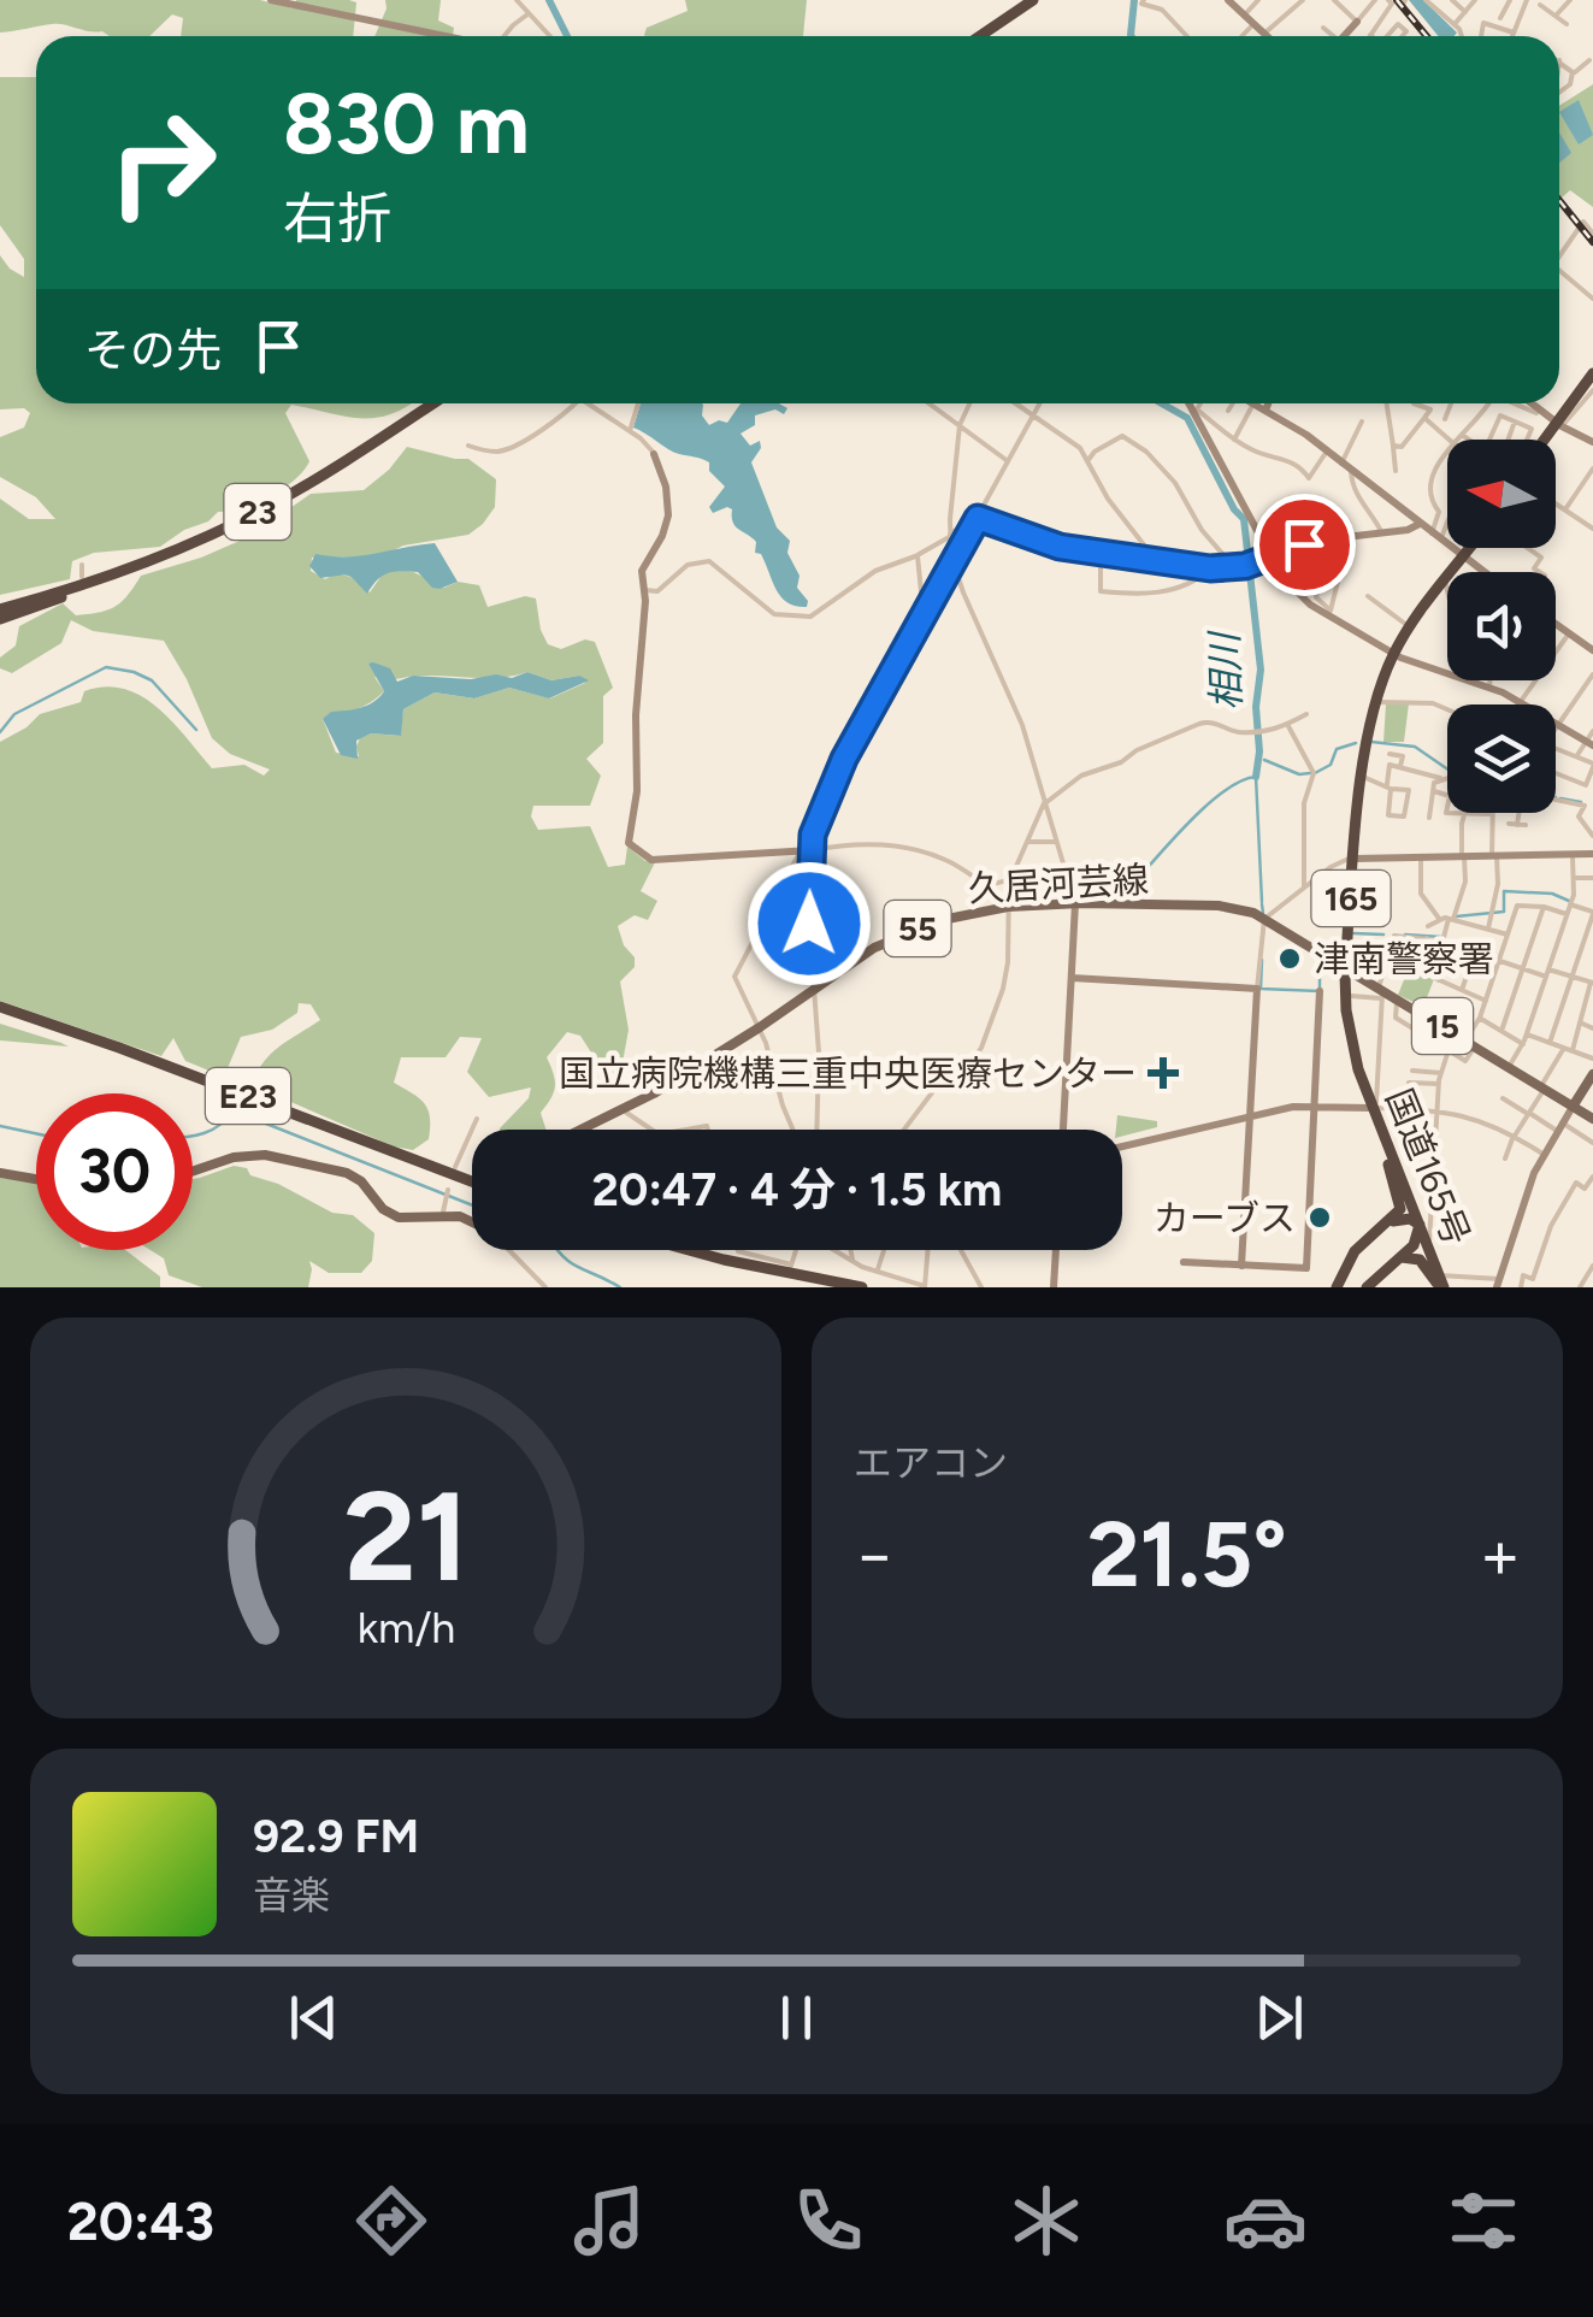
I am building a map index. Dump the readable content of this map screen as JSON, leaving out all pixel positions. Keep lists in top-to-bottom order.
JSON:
{
  "streets": {
    "highway": [
      "23",
      "165",
      "E23",
      "国道165号"
    ],
    "main road": ["久居河芸線", "55", "15"]
  },
  "crossings": [
    ["久居河芸線", "15"],
    ["久居河芸線", "国道165号"],
    ["15", "国道165号"]
  ],
  "water": ["相川"],
  "places": {
    "other": ["津南警察署", "カーブス"],
    "health": ["国立病院機構三重中央医療センター"]
  },
  "north": "left",
  "page": {
    "turn": ["830 m", "右折"],
    "then": "その先",
    "limit": "30",
    "trip": "20:47 · 4 分 · 1.5 km",
    "tile": "エアコン",
    "heat": ["−", "21.5°", "+"],
    "song": ["92.9 FM", "音楽"],
    "tabs": "20:43",
    "gauge": ["21", "km/h"]
  }
}
